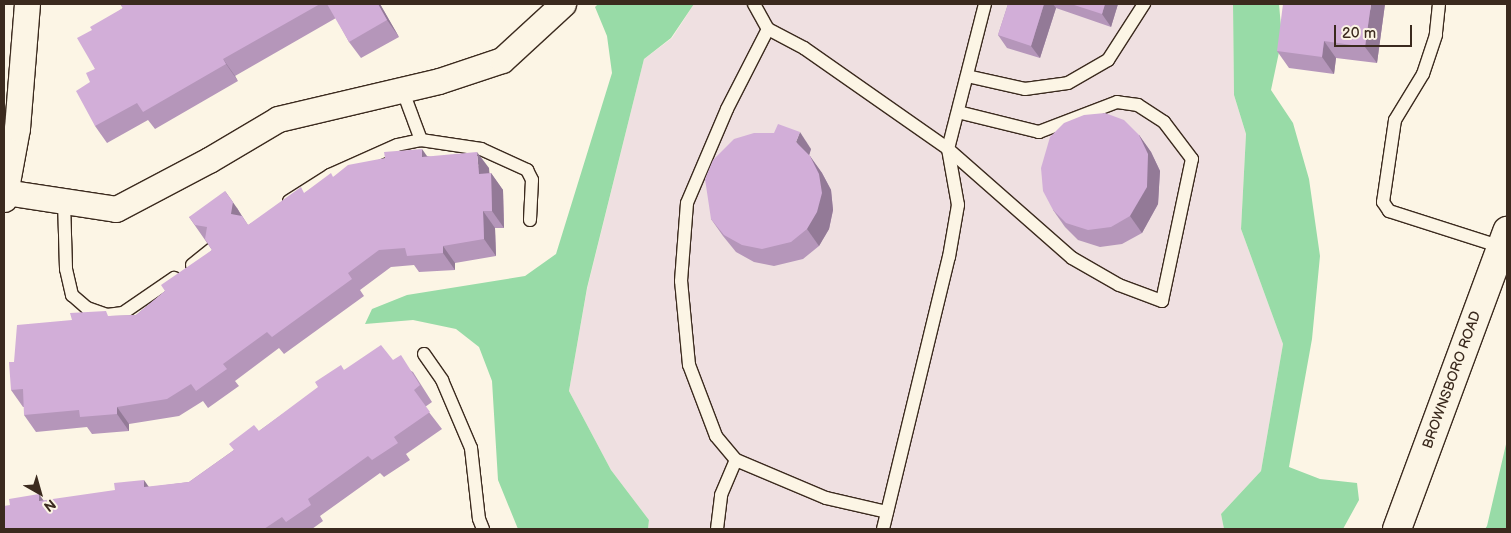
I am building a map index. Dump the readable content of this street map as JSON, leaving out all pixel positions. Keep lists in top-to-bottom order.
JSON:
{
  "streets": {
    "main road": ["BROWNSBORO ROAD"]
  },
  "scale_bar": "20 m",
  "north": "bottom right"
}
